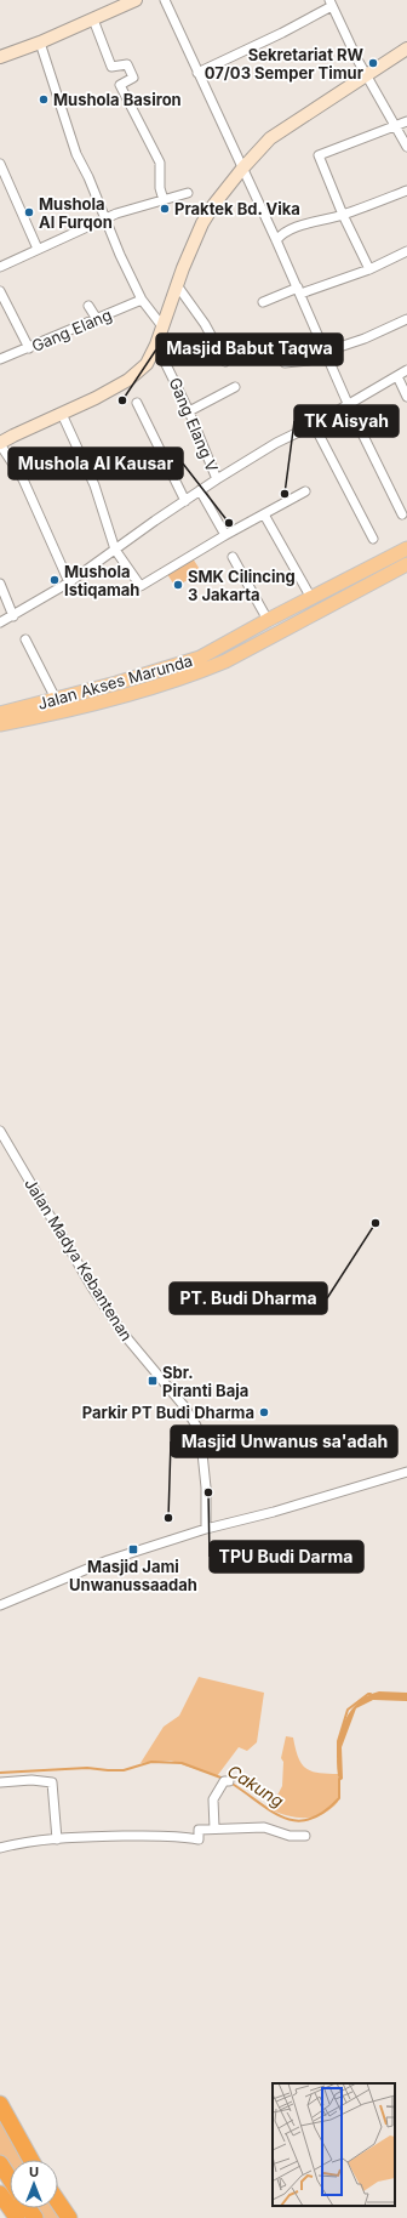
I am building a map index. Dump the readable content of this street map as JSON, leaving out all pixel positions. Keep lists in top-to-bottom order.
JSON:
{
  "streets": {
    "main road": ["Jalan Akses Marunda"],
    "street": ["Gang Elang", "Gang Elang V", "Jalan Madya Kebantenan"]
  },
  "water": ["Cakung"],
  "places": {
    "other": [
      "Sekretariat RW 07/03 Semper Timur",
      "Mushola Basiron",
      "Praktek Bd. Vika",
      "Mushola Al Furqon",
      "Masjid Babut Taqwa",
      "TK Aisyah",
      "Mushola Al Kausar",
      "Mushola Istiqamah",
      "SMK Cilincing 3 Jakarta",
      "PT. Budi Dharma",
      "Parkir PT Budi Dharma",
      "TPU Budi Darma",
      "Masjid Unwanus sa'adah"
    ],
    "transit": ["Sbr. Piranti Baja", "Masjid Jami Unwanussaadah"]
  },
  "north": "top"
}
